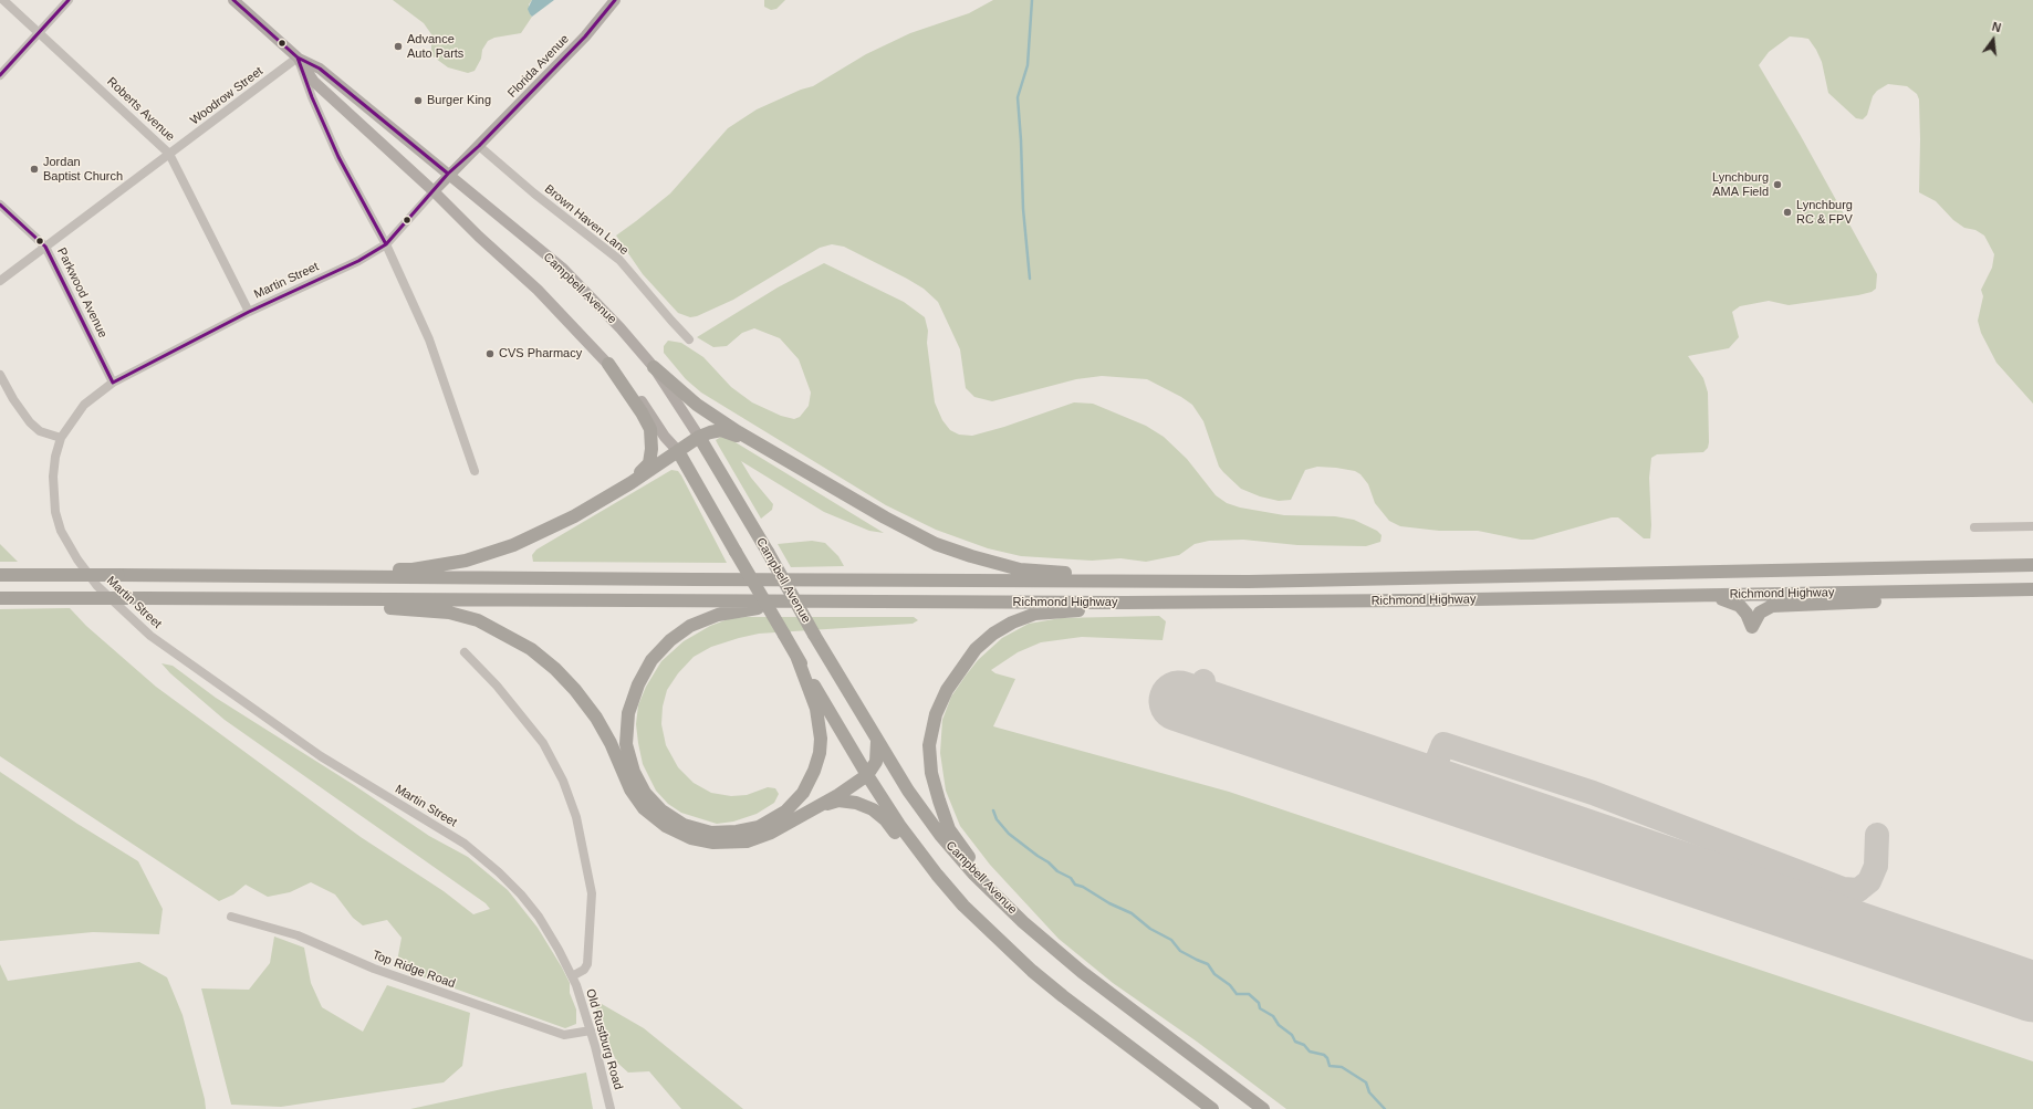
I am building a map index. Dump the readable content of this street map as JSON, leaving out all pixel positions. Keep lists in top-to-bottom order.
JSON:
{
  "streets": {
    "highway": ["Campbell Avenue", "Richmond Highway"],
    "main road": ["Florida Avenue"],
    "street": [
      "Woodrow Street",
      "Roberts Avenue",
      "Brown Haven Lane",
      "Martin Street",
      "Parkwood Avenue",
      "Top Ridge Road",
      "Old Rustburg Road"
    ]
  },
  "crossings": [
    ["Florida Avenue", "Brown Haven Lane"],
    ["Florida Avenue", "Martin Street"],
    ["Florida Avenue", "Campbell Avenue"],
    ["Woodrow Street", "Roberts Avenue"],
    ["Woodrow Street", "Campbell Avenue"],
    ["Woodrow Street", "Parkwood Avenue"],
    ["Roberts Avenue", "Martin Street"],
    ["Martin Street", "Campbell Avenue"],
    ["Martin Street", "Parkwood Avenue"],
    ["Martin Street", "Old Rustburg Road"],
    ["Top Ridge Road", "Old Rustburg Road"]
  ],
  "places": [
    "Advance Auto Parts",
    "Burger King",
    "Jordan Baptist Church",
    "Lynchburg AMA Field",
    "Lynchburg RC & FPV",
    "CVS Pharmacy"
  ],
  "north": "top"
}
